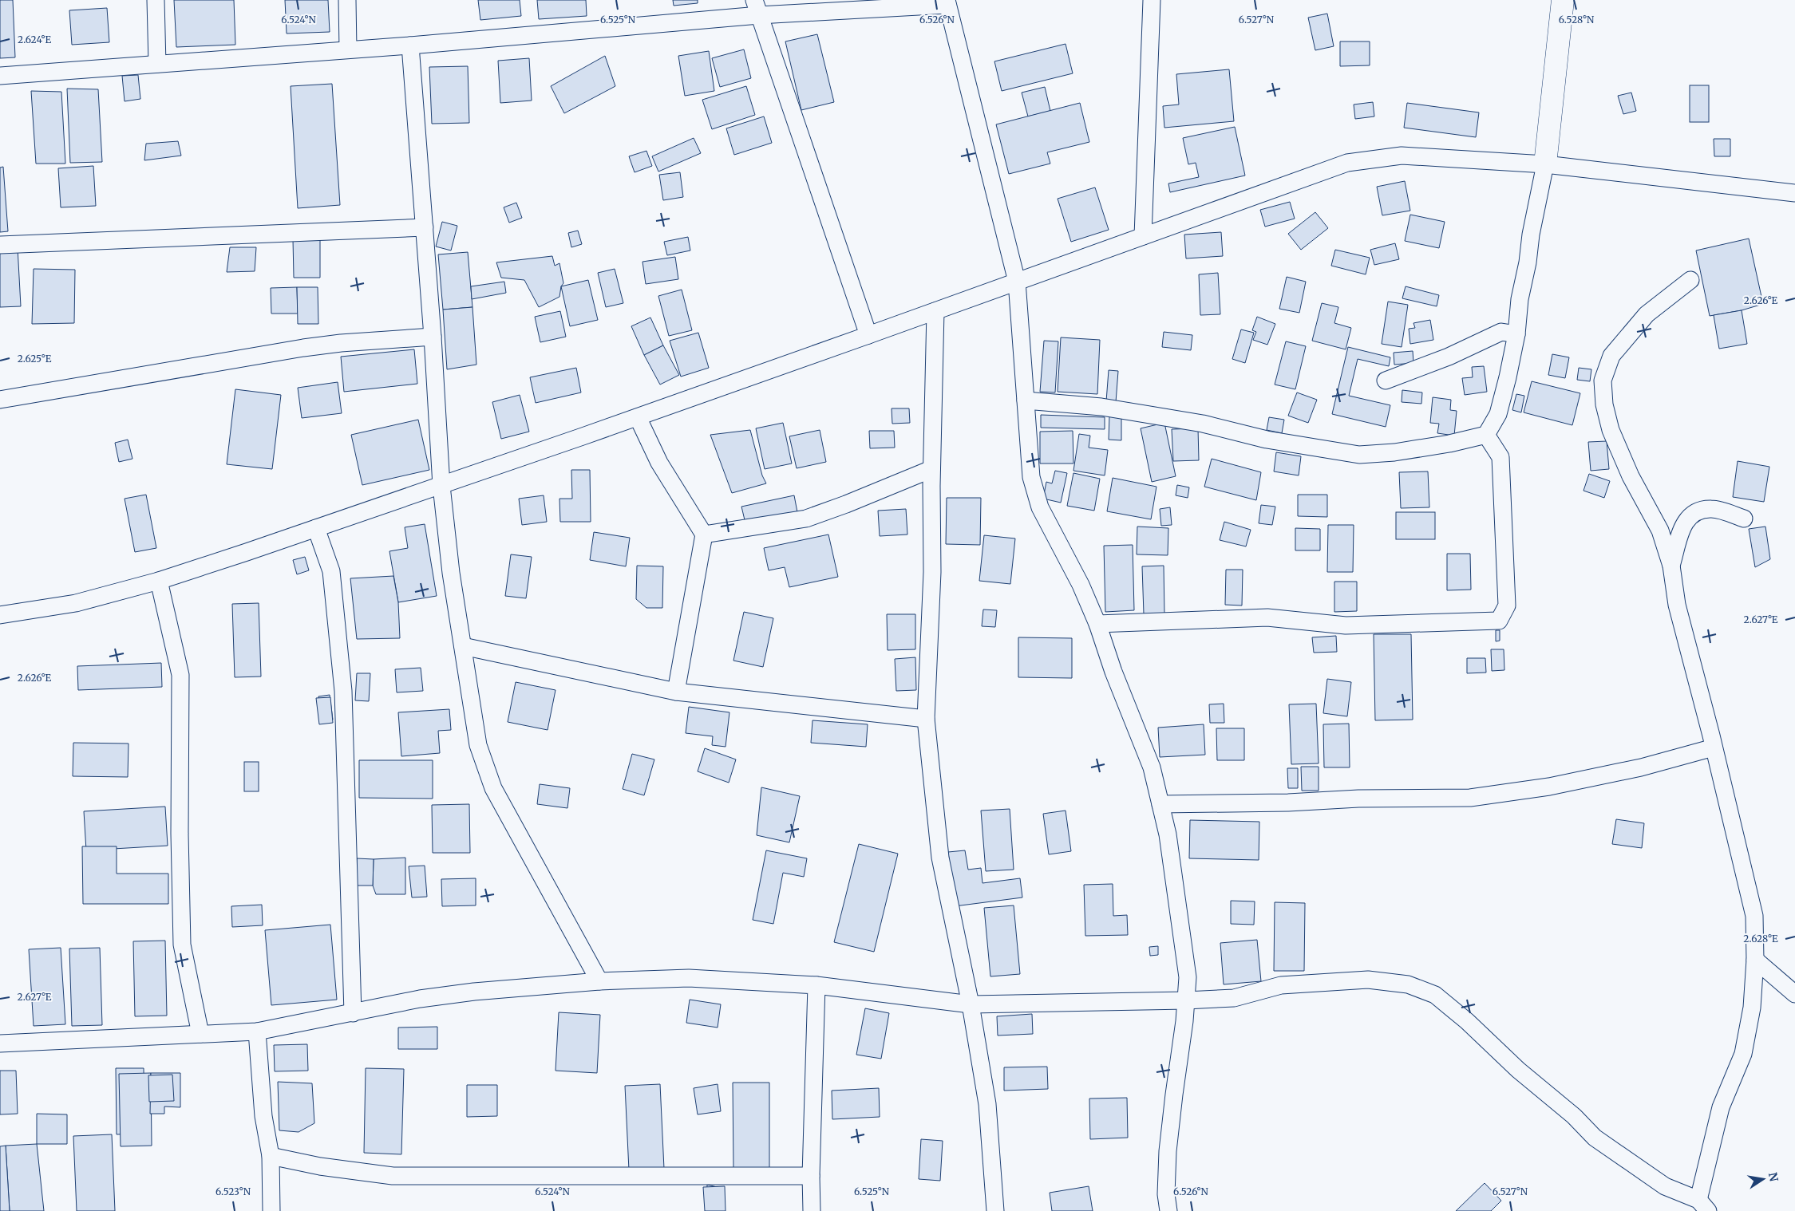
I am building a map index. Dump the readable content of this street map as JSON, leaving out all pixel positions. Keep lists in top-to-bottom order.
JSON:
{
  "north": "right",
  "coordinates": [
    "6.524°N",
    "6.525°N",
    "6.526°N",
    "6.527°N",
    "6.528°N",
    "2.624°E",
    "2.626°E",
    "2.625°E",
    "2.627°E",
    "2.628°E",
    "6.523°N"
  ]
}
